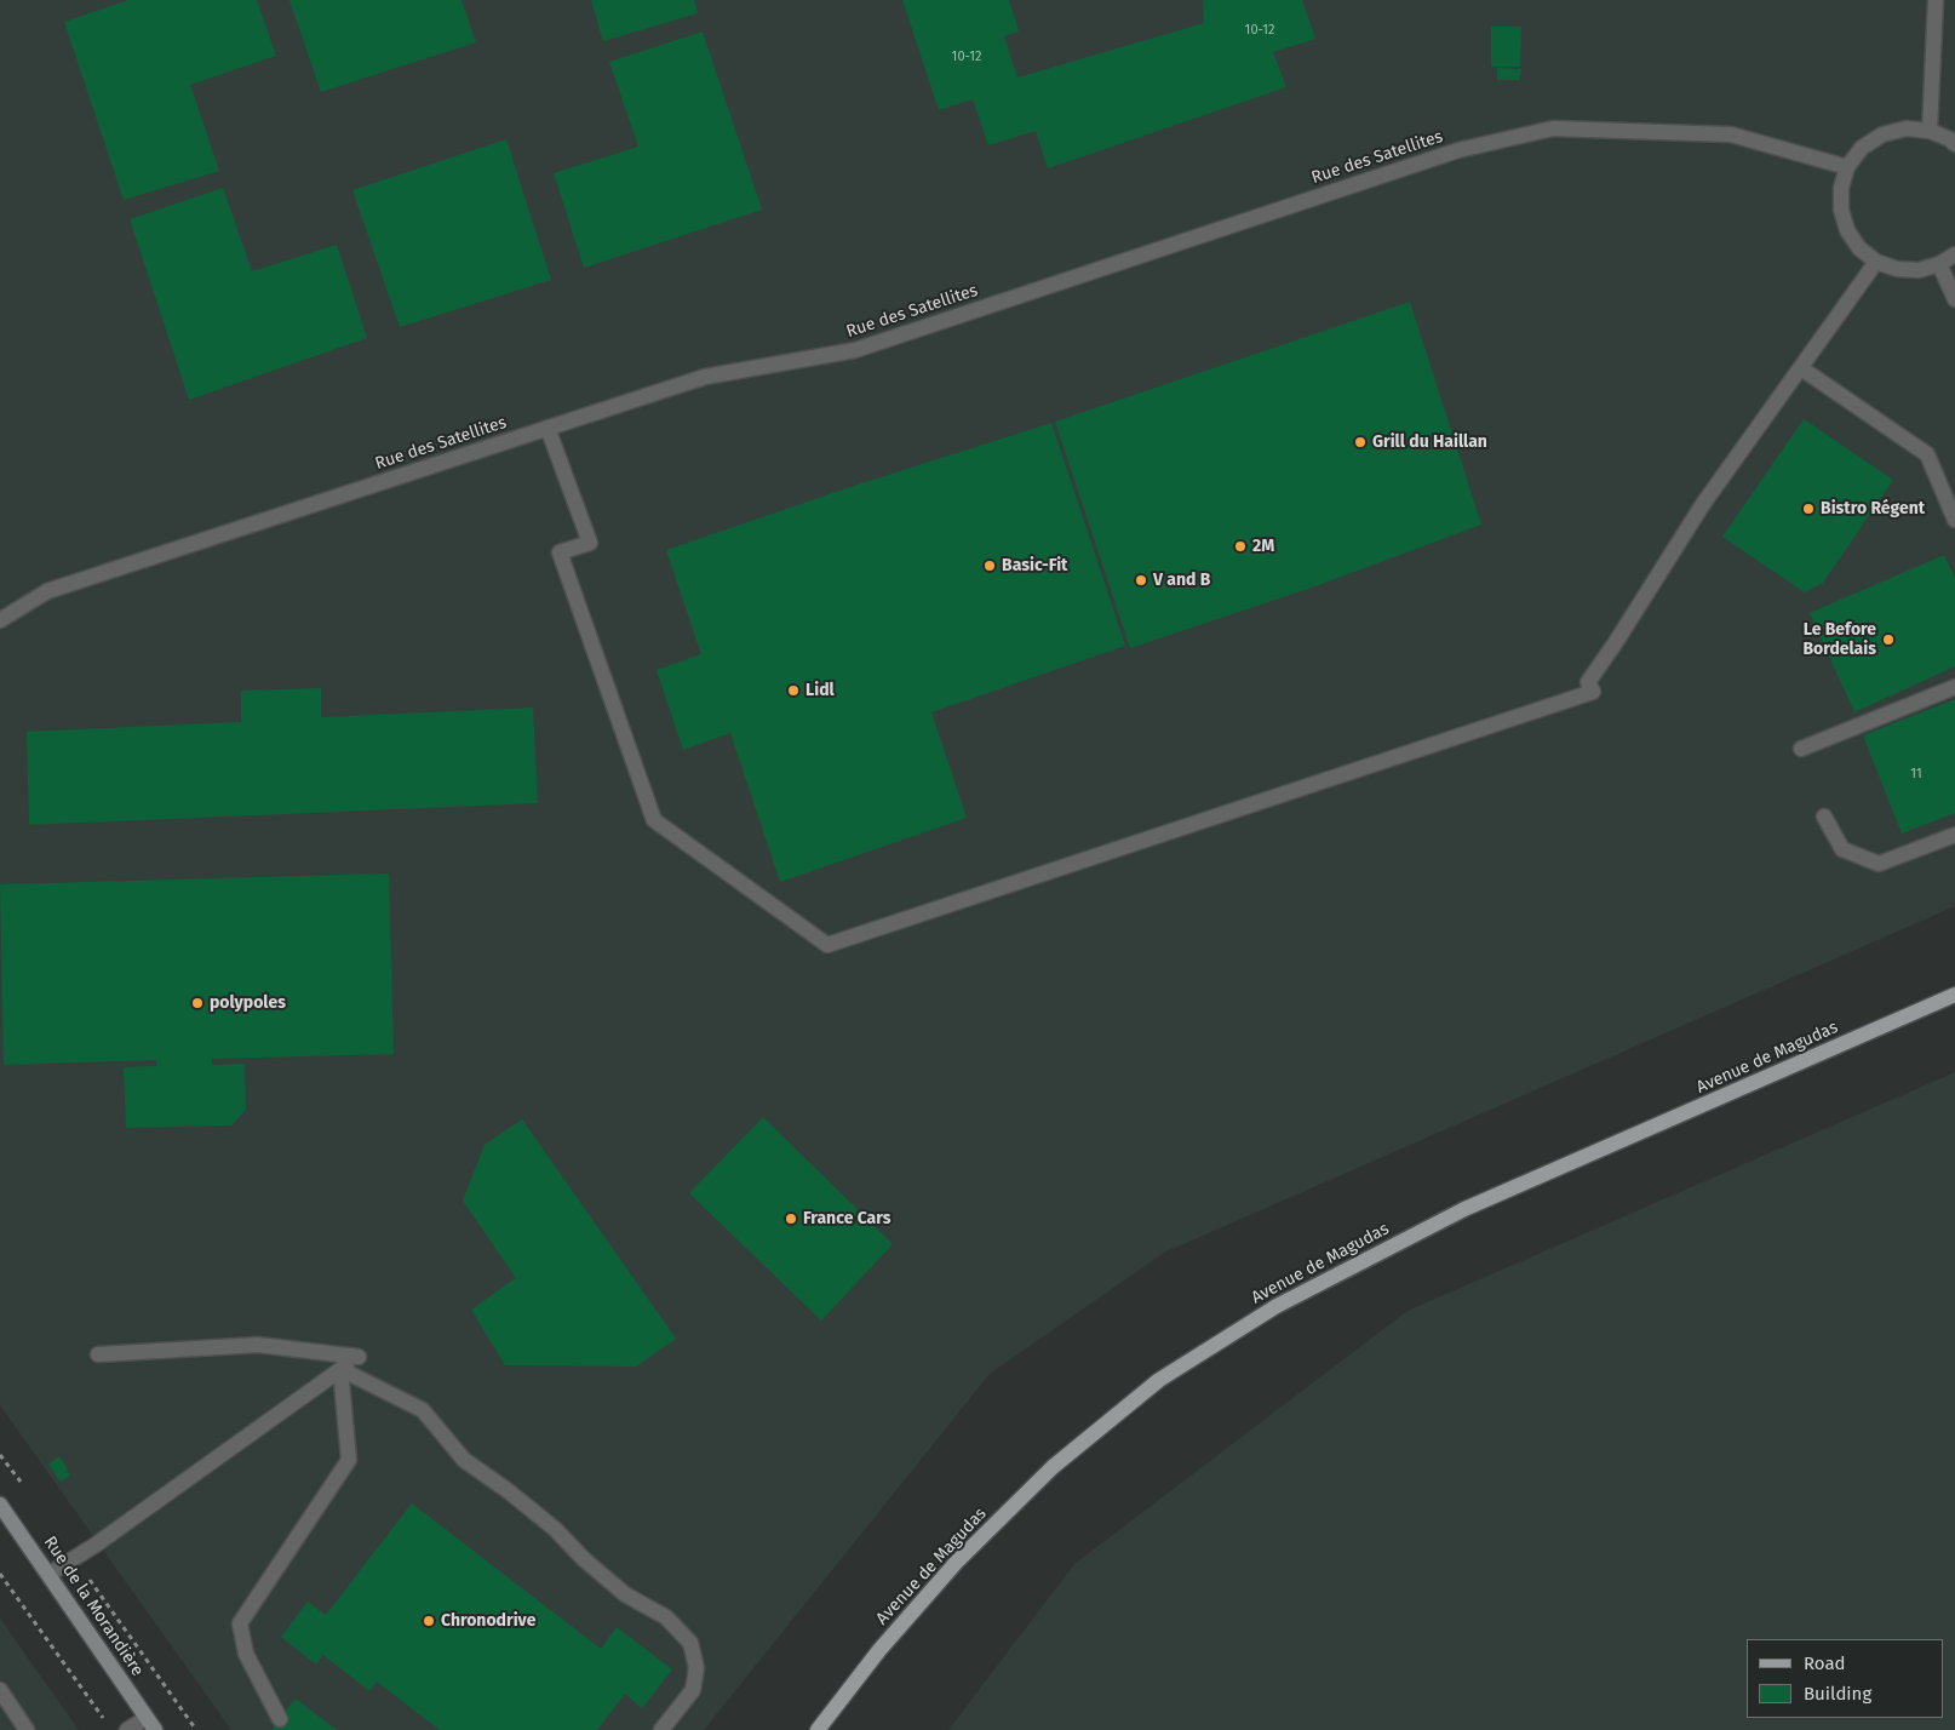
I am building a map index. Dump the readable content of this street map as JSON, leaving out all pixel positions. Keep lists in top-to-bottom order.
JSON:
{
  "streets": {
    "main road": ["Avenue de Magudas"],
    "street": ["Rue des Satellites", "Rue de la Morandière"]
  },
  "places": [
    "Grill du Haillan",
    "Bistro Régent",
    "2M",
    "Basic-Fit",
    "V and B",
    "Le Before Bordelais",
    "Lidl",
    "polypoles",
    "France Cars",
    "Chronodrive"
  ],
  "house_numbers": ["10-12", "10-12", "11"],
  "legend": ["Road", "Building"]
}
